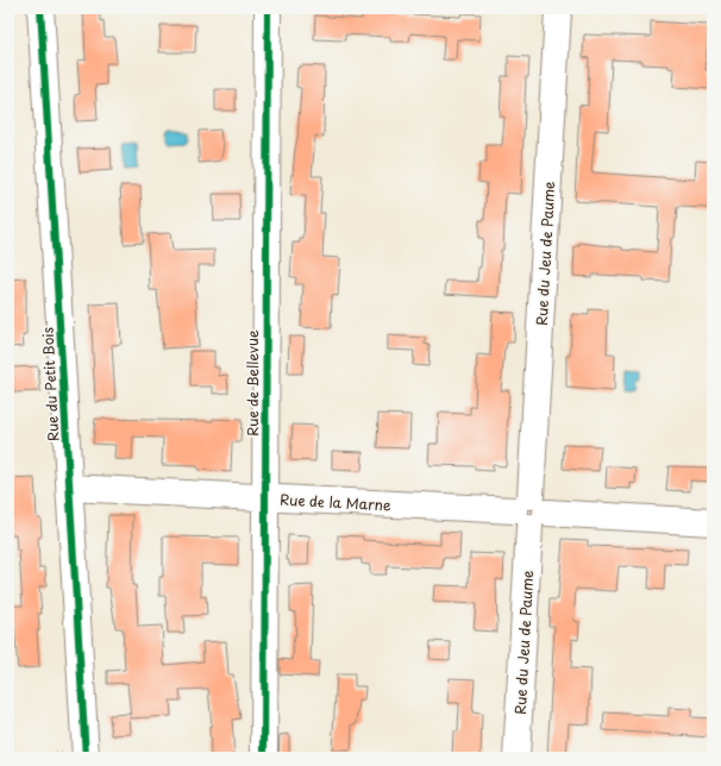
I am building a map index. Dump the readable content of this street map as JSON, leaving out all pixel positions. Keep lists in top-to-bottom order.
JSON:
{
  "streets": {
    "street": [
      "Rue du Jeu de Paume",
      "Rue de Bellevue",
      "Rue du Petit Bois",
      "Rue de la Marne"
    ]
  },
  "crossings": [
    ["Rue du Jeu de Paume", "Rue de la Marne"],
    ["Rue de Bellevue", "Rue de la Marne"],
    ["Rue du Petit Bois", "Rue de la Marne"]
  ]
}
